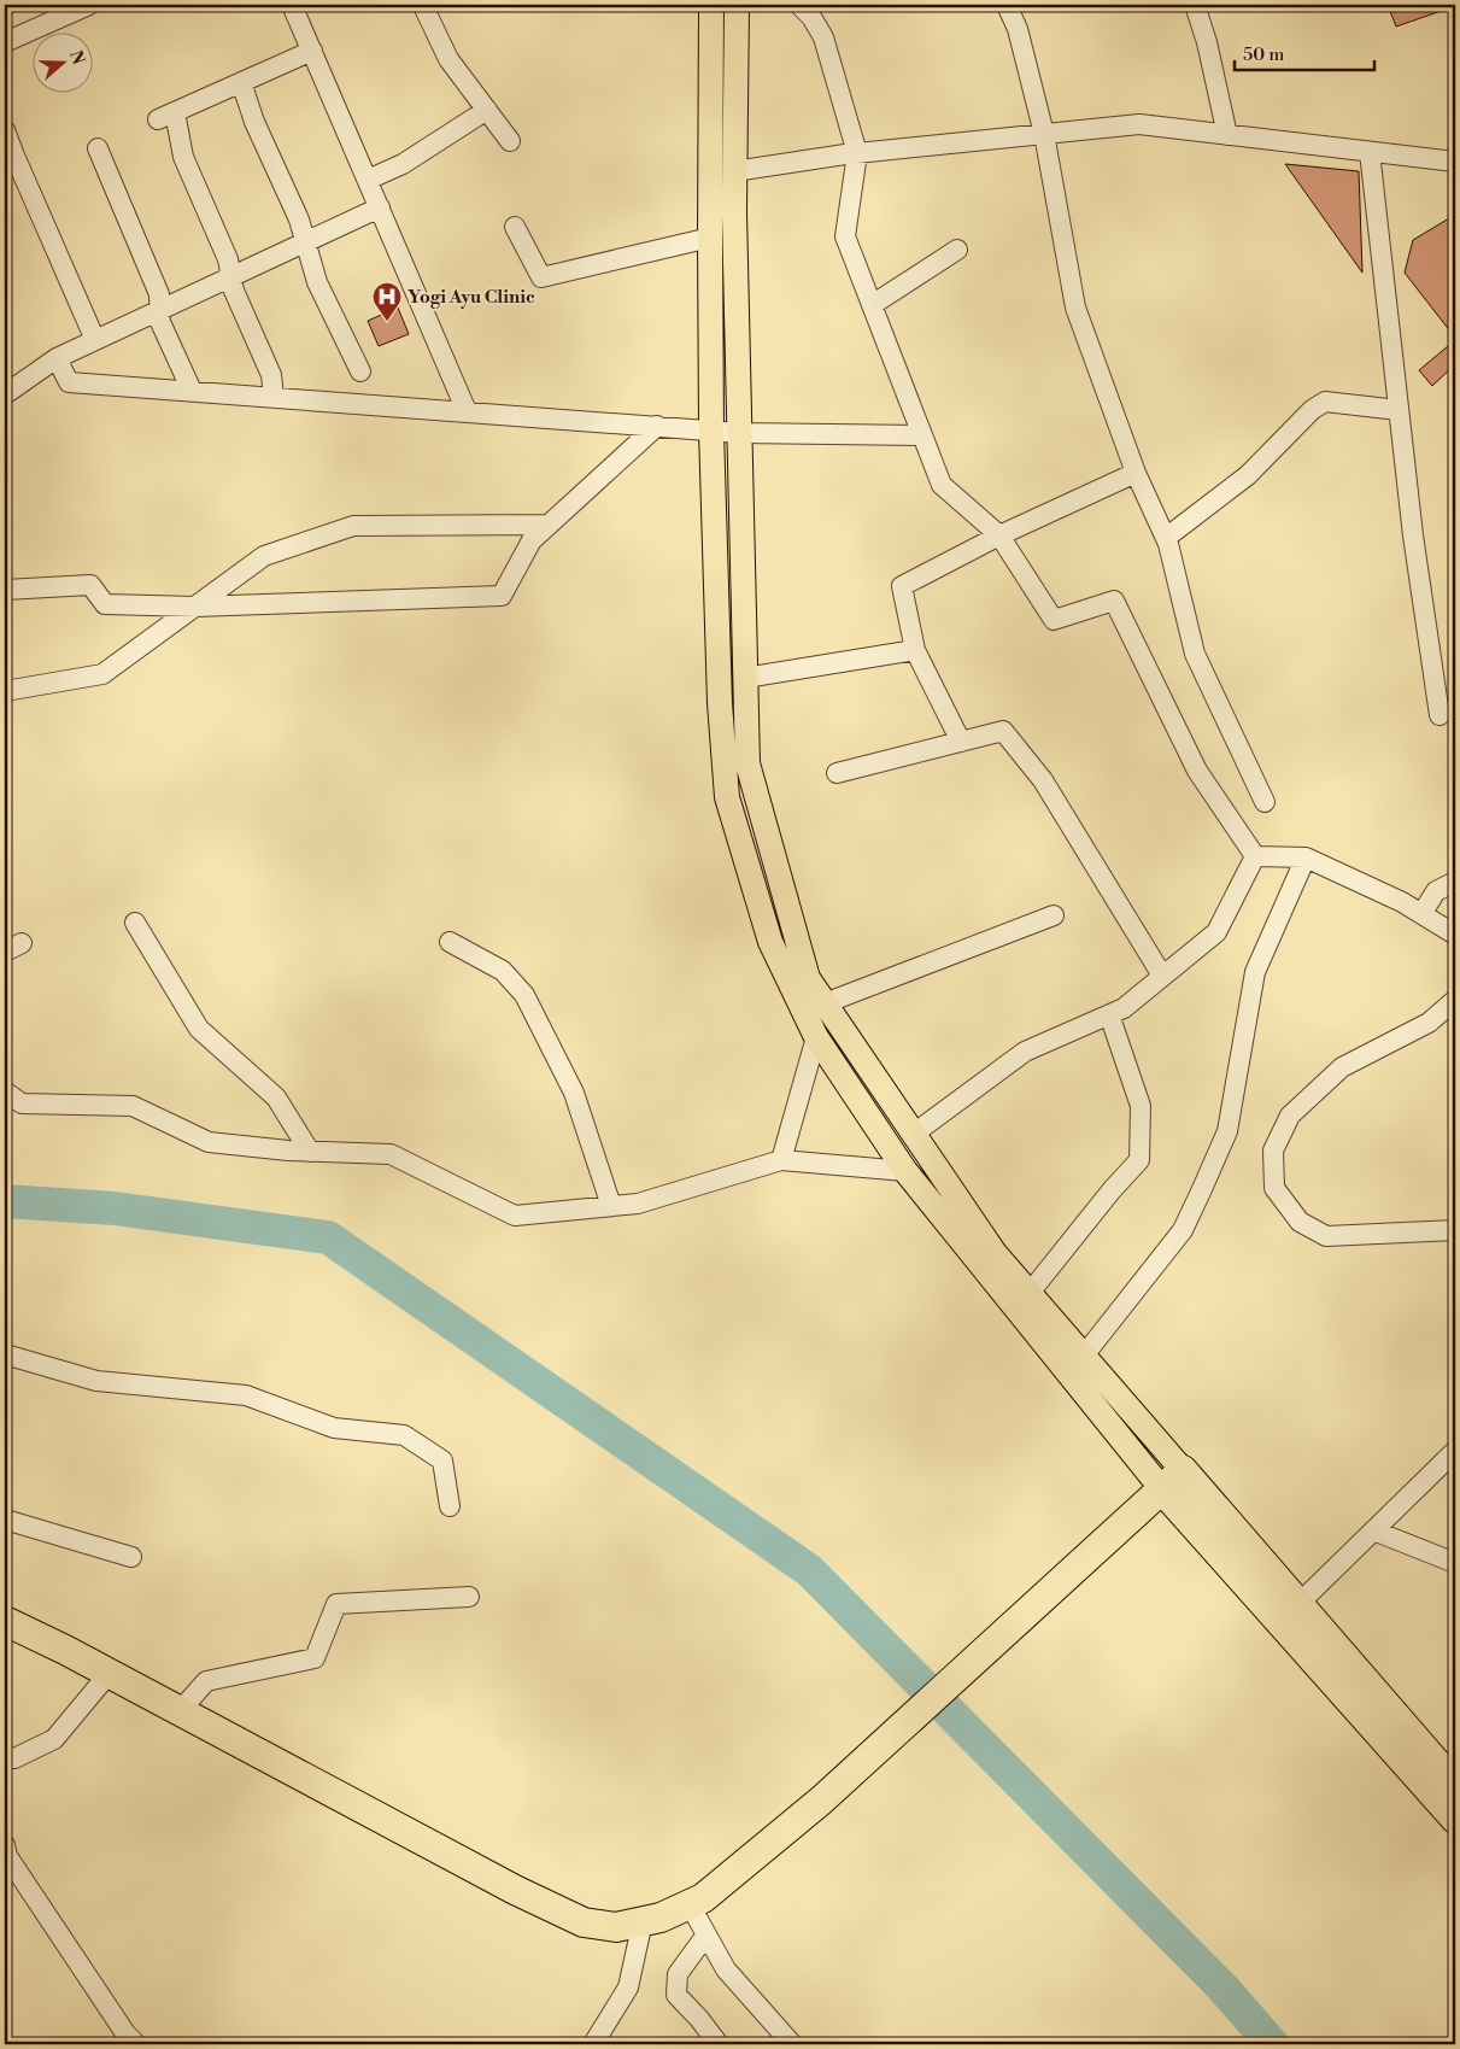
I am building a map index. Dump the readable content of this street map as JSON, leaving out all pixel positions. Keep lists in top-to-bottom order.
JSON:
{
  "places": {
    "hospital": ["Yogi Ayu Clinic"]
  },
  "scale_bar": "50 m",
  "north": "right"
}
